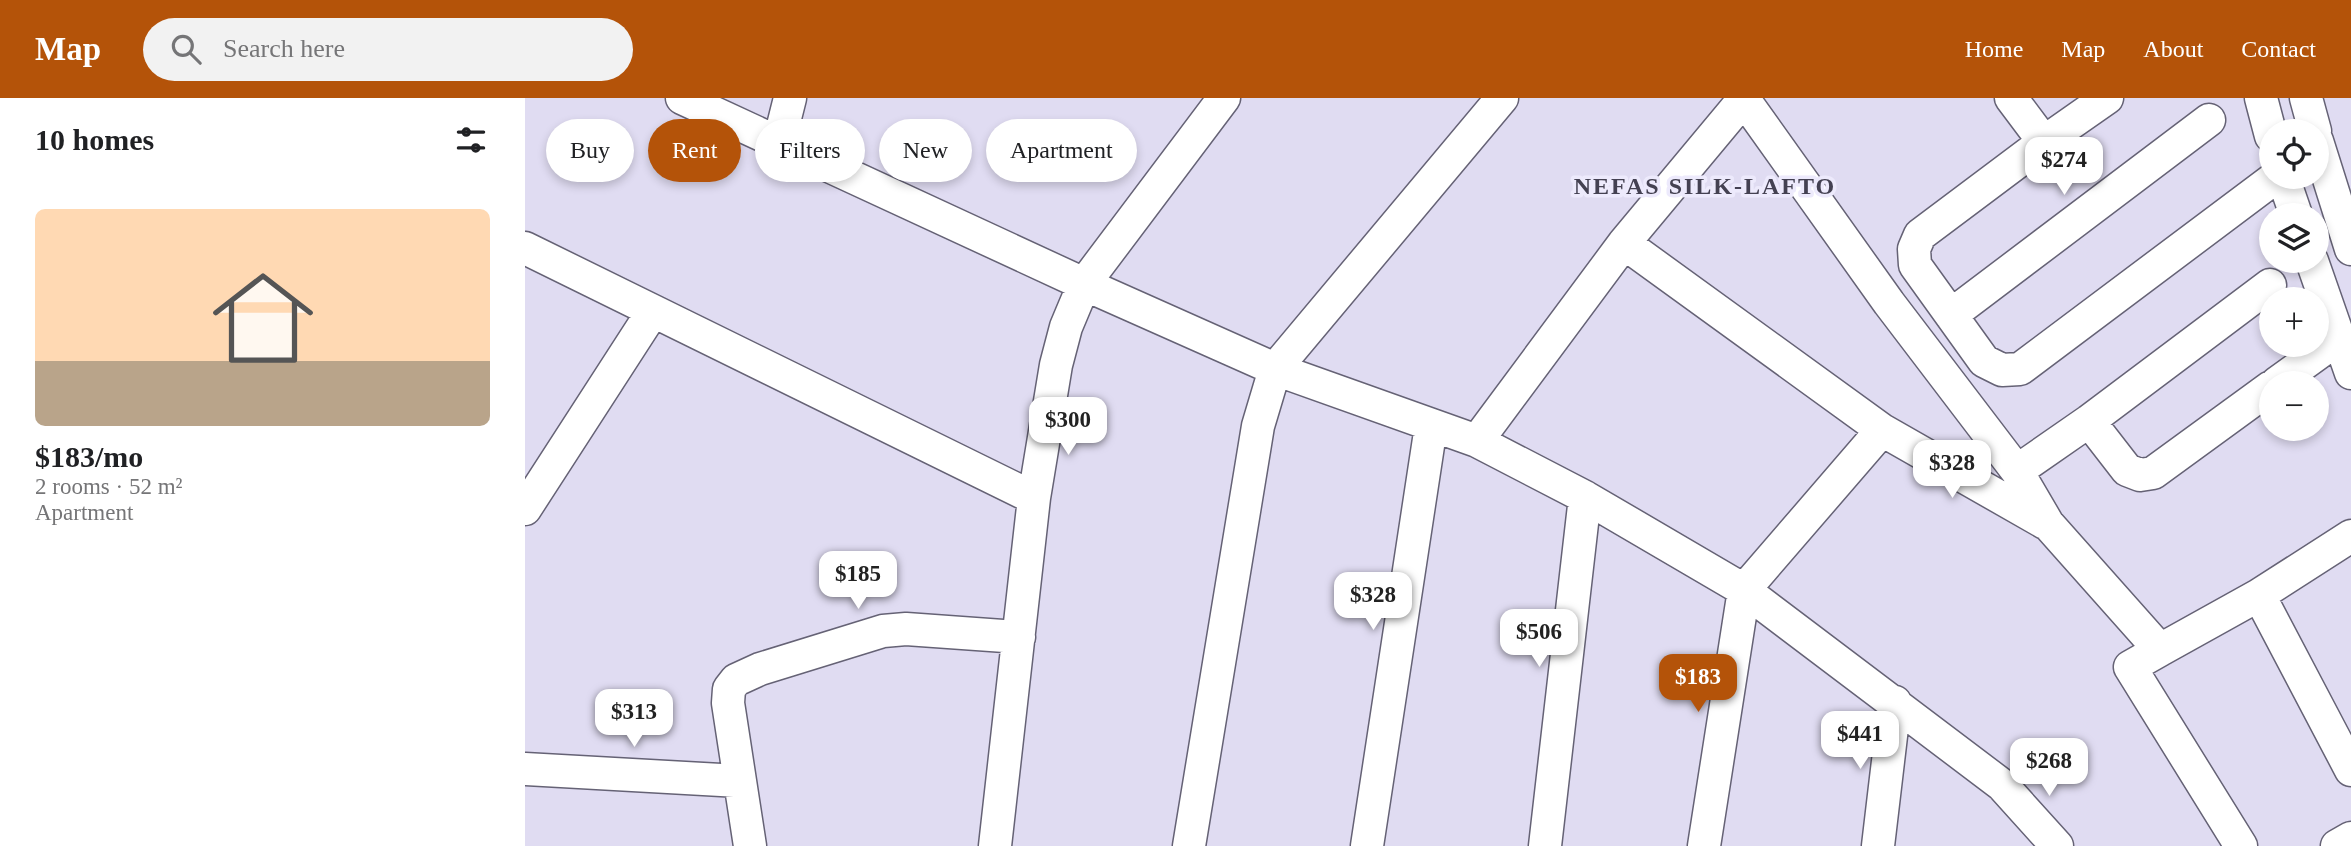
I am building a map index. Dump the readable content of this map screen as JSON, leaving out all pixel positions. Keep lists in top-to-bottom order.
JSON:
{
  "districts": ["NEFAS SILK-LAFTO"],
  "page": {
    "header": "Map",
    "search": "Search here",
    "nav": [
      "Home",
      "Map",
      "About",
      "Contact"
    ],
    "heading": "10 homes",
    "map_buttons": ["+", "−"],
    "chip": [
      "Buy",
      "Rent",
      "Filters",
      "New",
      "Apartment"
    ],
    "price": [
      "$274",
      "$300",
      "$328",
      "$185",
      "$328",
      "$506",
      "$183",
      "$313",
      "$441",
      "$268"
    ],
    "list": [
      {
        "name": "$183/mo",
        "note": "2 rooms · 52 m² · Apartment"
      }
    ]
  }
}
